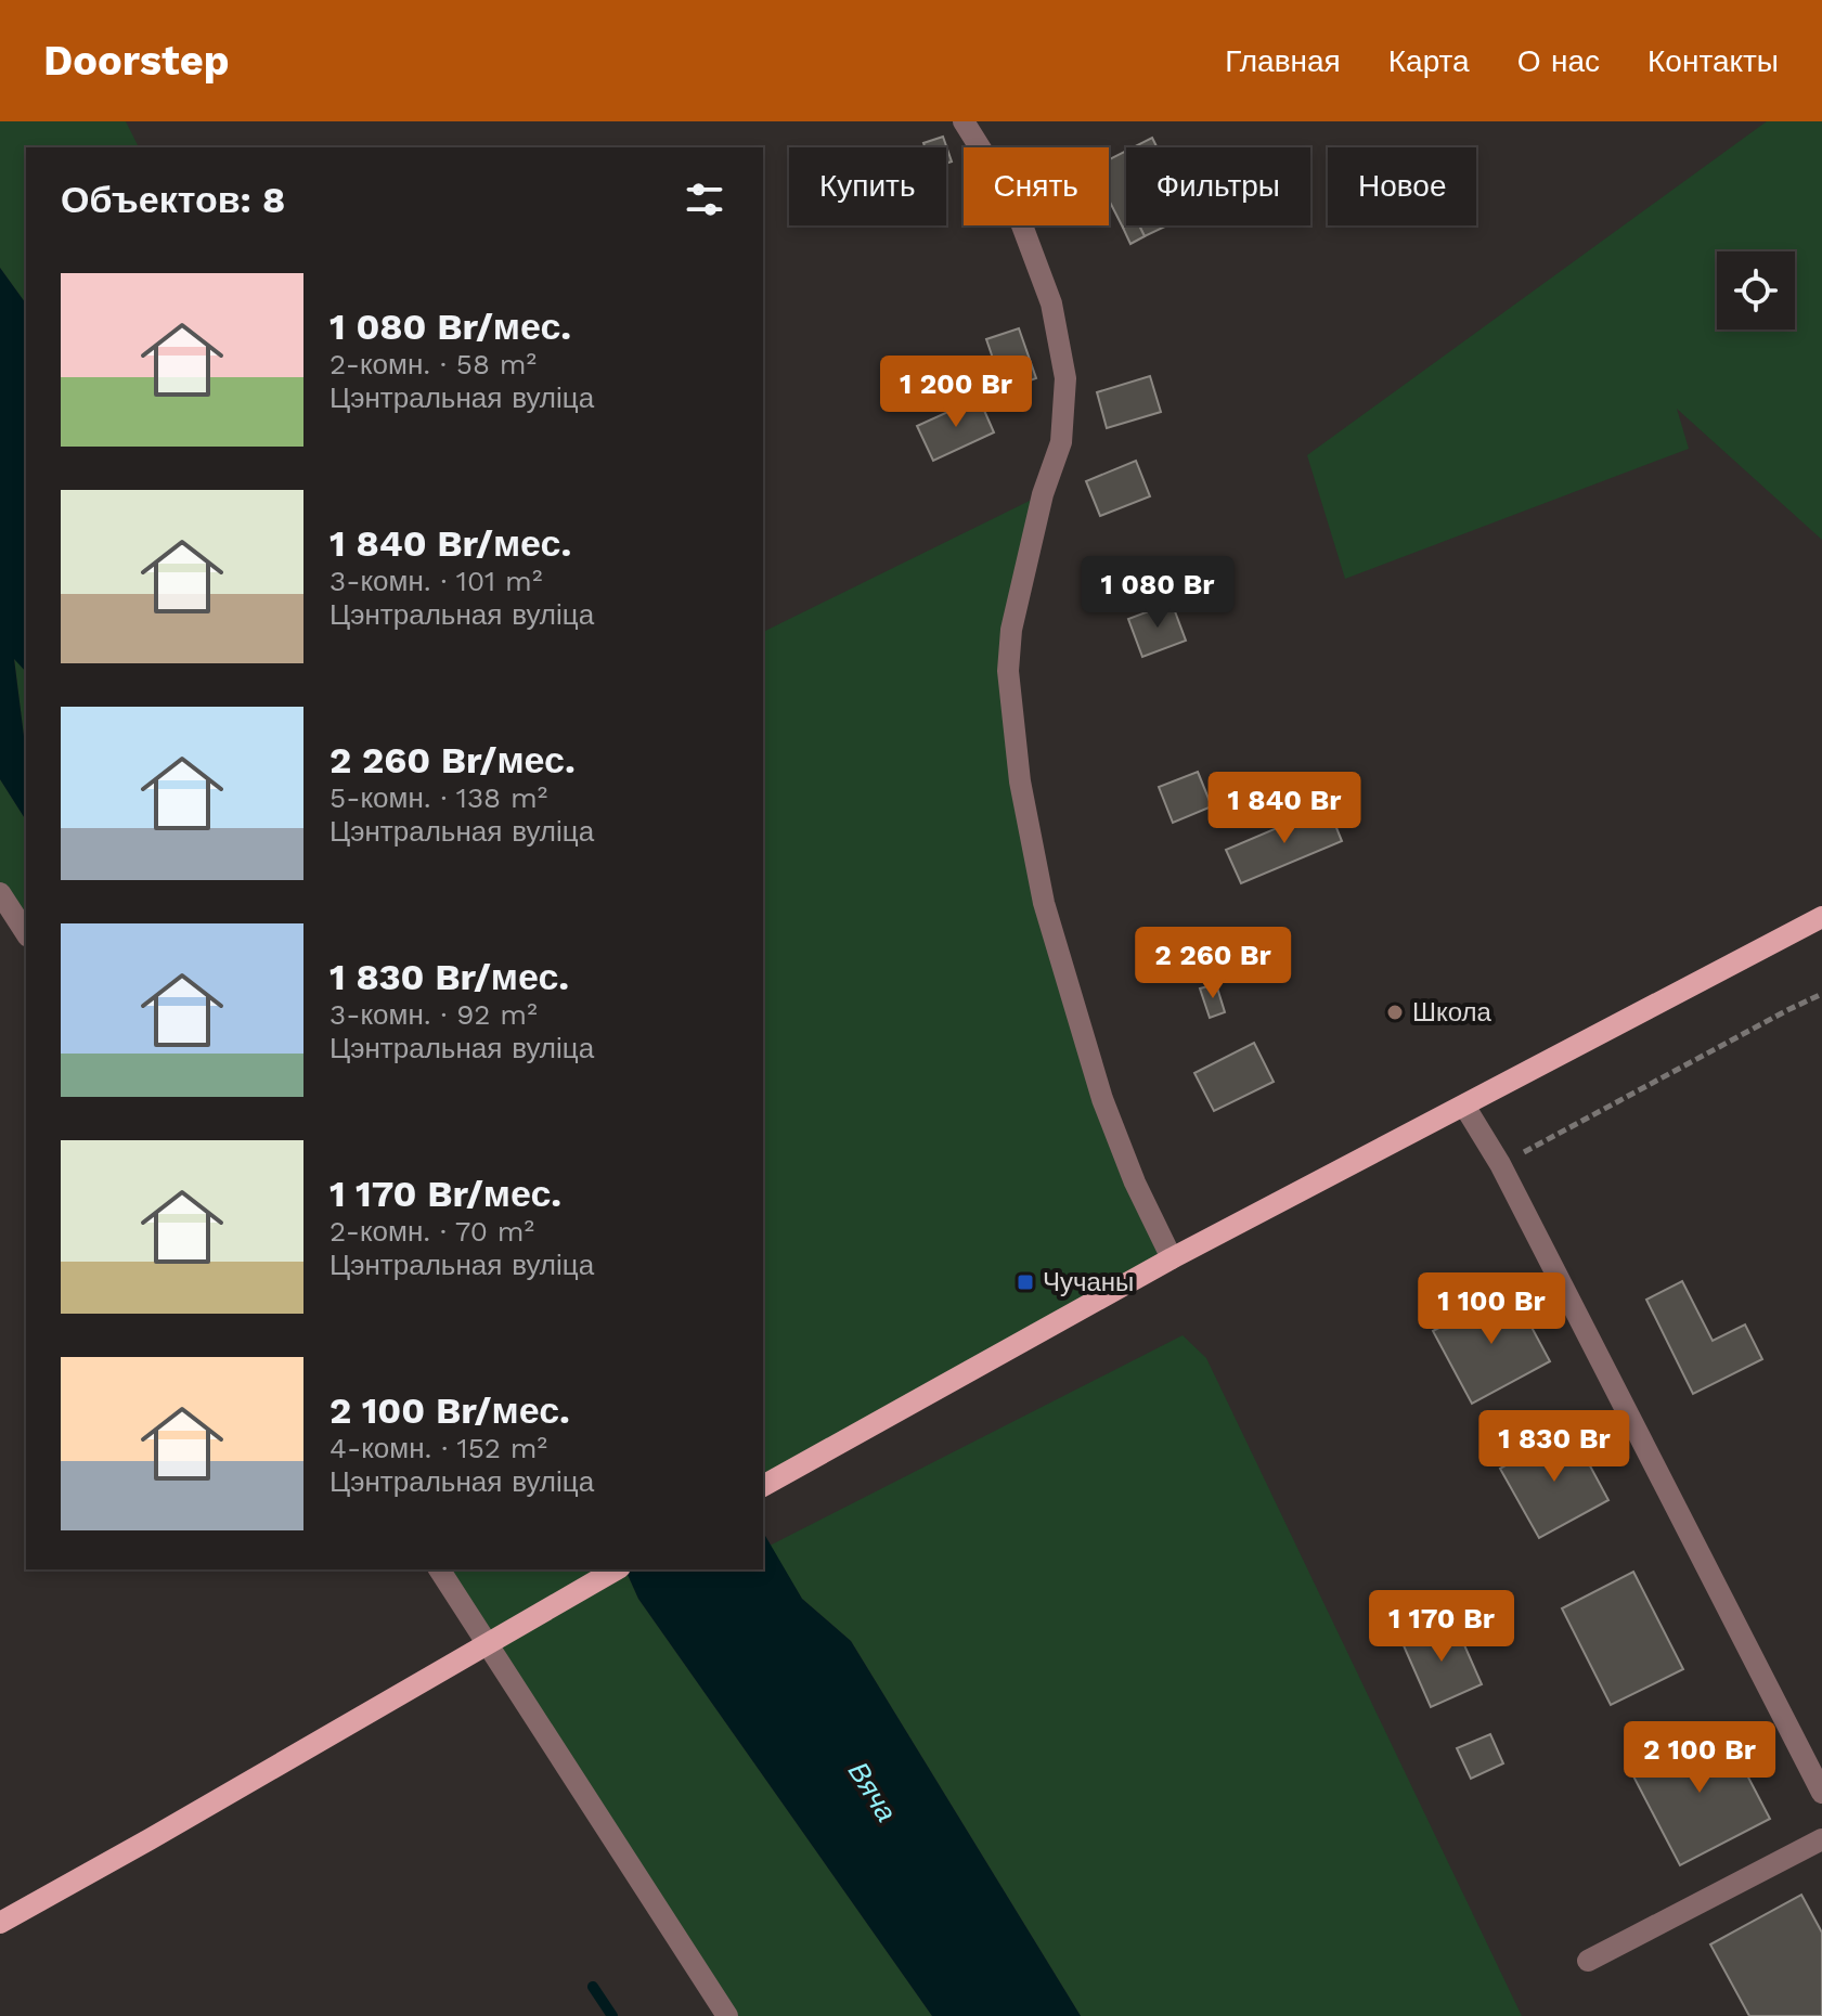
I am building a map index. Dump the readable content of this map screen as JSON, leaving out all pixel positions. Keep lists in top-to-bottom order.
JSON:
{
  "water": ["Вяча"],
  "places": {
    "other": ["Школа"],
    "transit": ["Чучаны"]
  },
  "page": {
    "header": "Doorstep",
    "nav": [
      "Главная",
      "Карта",
      "О нас",
      "Контакты"
    ],
    "chip": [
      "Купить",
      "Снять",
      "Фильтры",
      "Новое"
    ],
    "heading": "Объектов: 8",
    "list": [
      {
        "name": "1 080 Br/мес.",
        "note": "2-комн. · 58 m² · Цэнтральная вуліца"
      },
      {
        "name": "1 840 Br/мес.",
        "note": "3-комн. · 101 m² · Цэнтральная вуліца"
      },
      {
        "name": "2 260 Br/мес.",
        "note": "5-комн. · 138 m² · Цэнтральная вуліца"
      },
      {
        "name": "1 830 Br/мес.",
        "note": "3-комн. · 92 m² · Цэнтральная вуліца"
      },
      {
        "name": "1 170 Br/мес.",
        "note": "2-комн. · 70 m² · Цэнтральная вуліца"
      },
      {
        "name": "2 100 Br/мес.",
        "note": "4-комн. · 152 m² · Цэнтральная вуліца"
      }
    ],
    "price": [
      "1 200 Br",
      "1 080 Br",
      "1 840 Br",
      "2 260 Br",
      "1 100 Br",
      "1 830 Br",
      "1 170 Br",
      "2 100 Br"
    ]
  }
}
